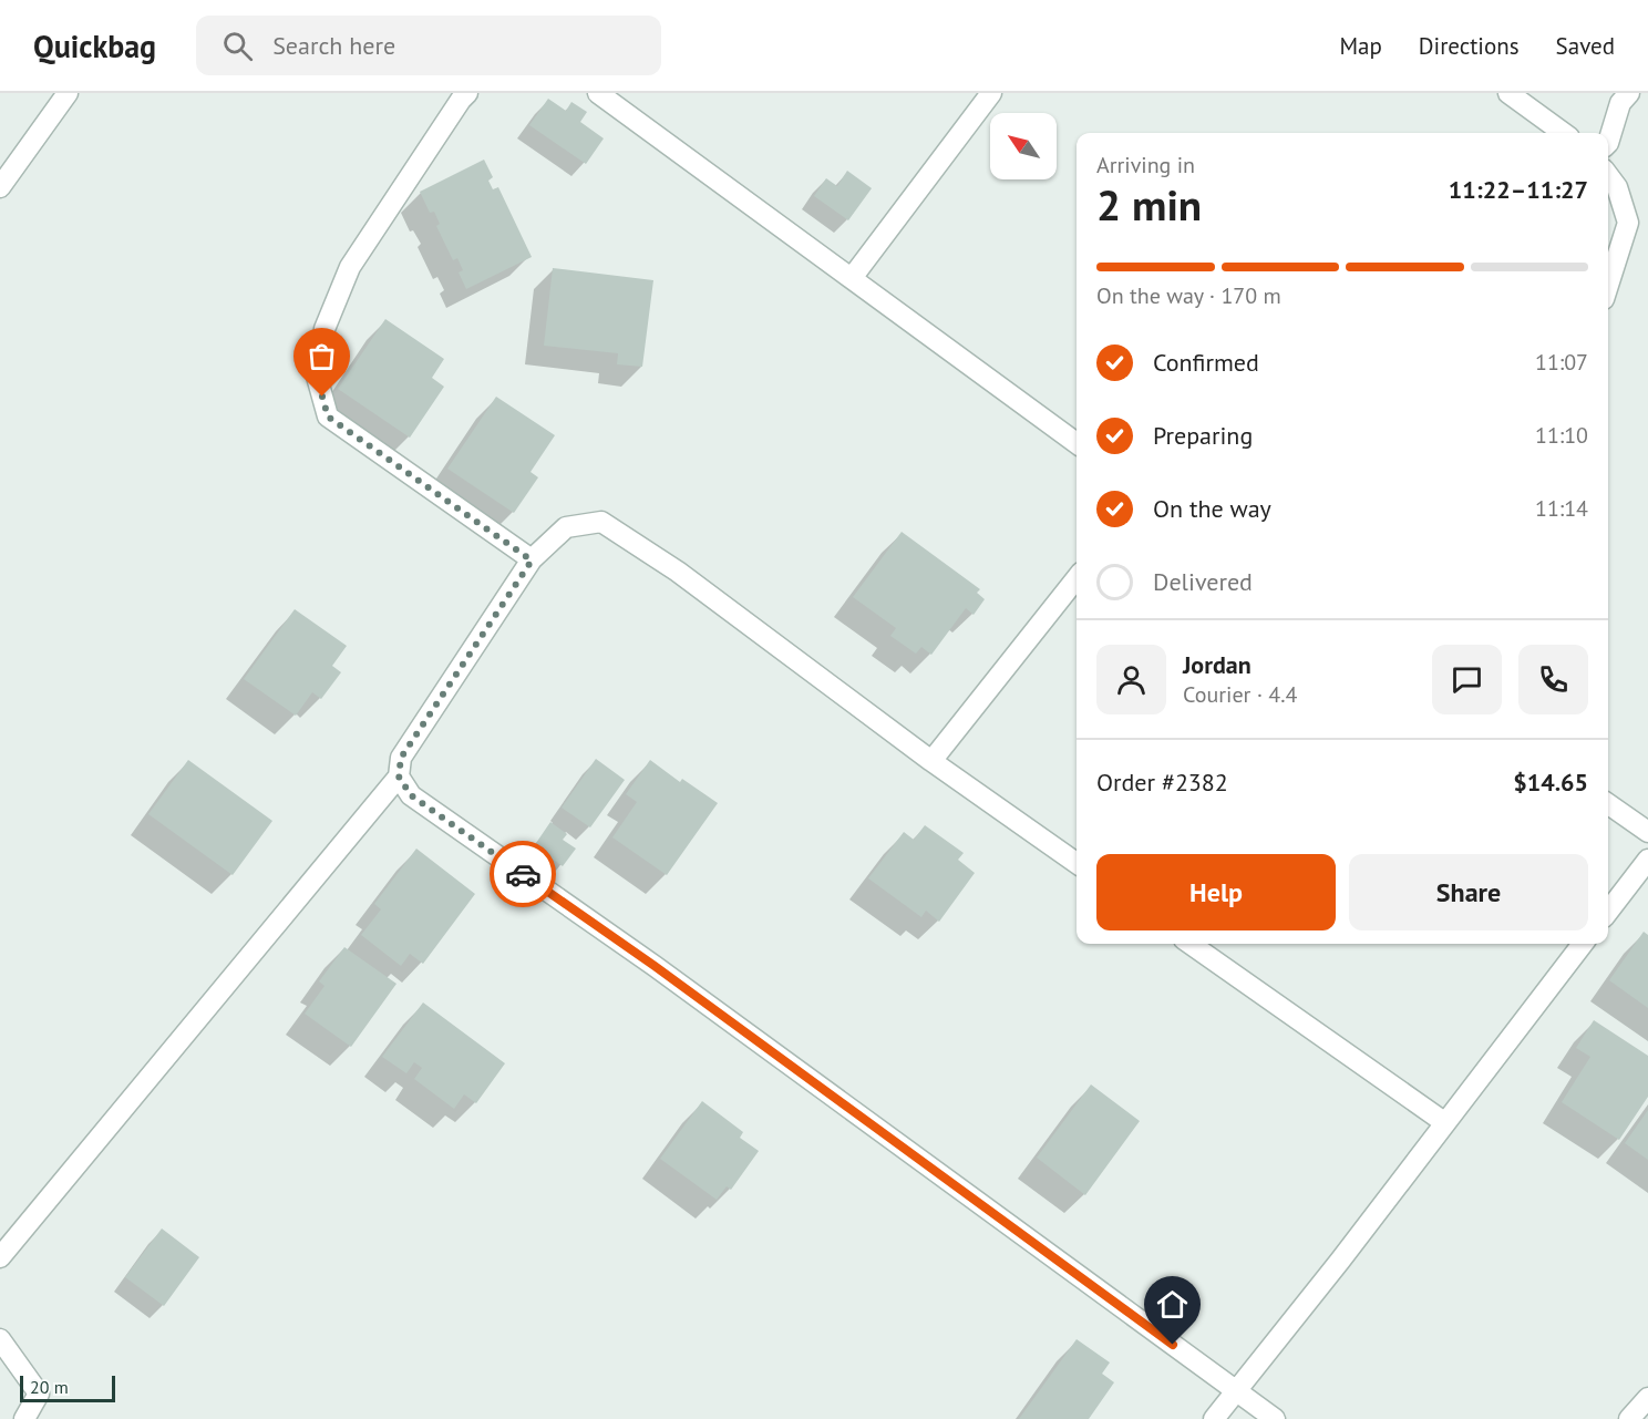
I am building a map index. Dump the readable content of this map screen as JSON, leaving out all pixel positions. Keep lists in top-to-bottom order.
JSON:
{
  "scale_bar": "20 m",
  "north": "top left",
  "page": {
    "header": "Quickbag",
    "search": "Search here",
    "nav": ["Map", "Directions", "Saved"],
    "heading": ["2 min", "Arriving in", "11:22–11:27"],
    "panel": [
      "Jordan",
      "Courier · 4.4",
      "Order #2382",
      "$14.65"
    ],
    "bar": "On the way · 170 m",
    "list": [
      ["Confirmed", "11:07"],
      ["Preparing", "11:10"],
      ["On the way", "11:14"],
      "Delivered"
    ],
    "buttons": ["Help", "Share"],
    "scale": "20 m"
  }
}
